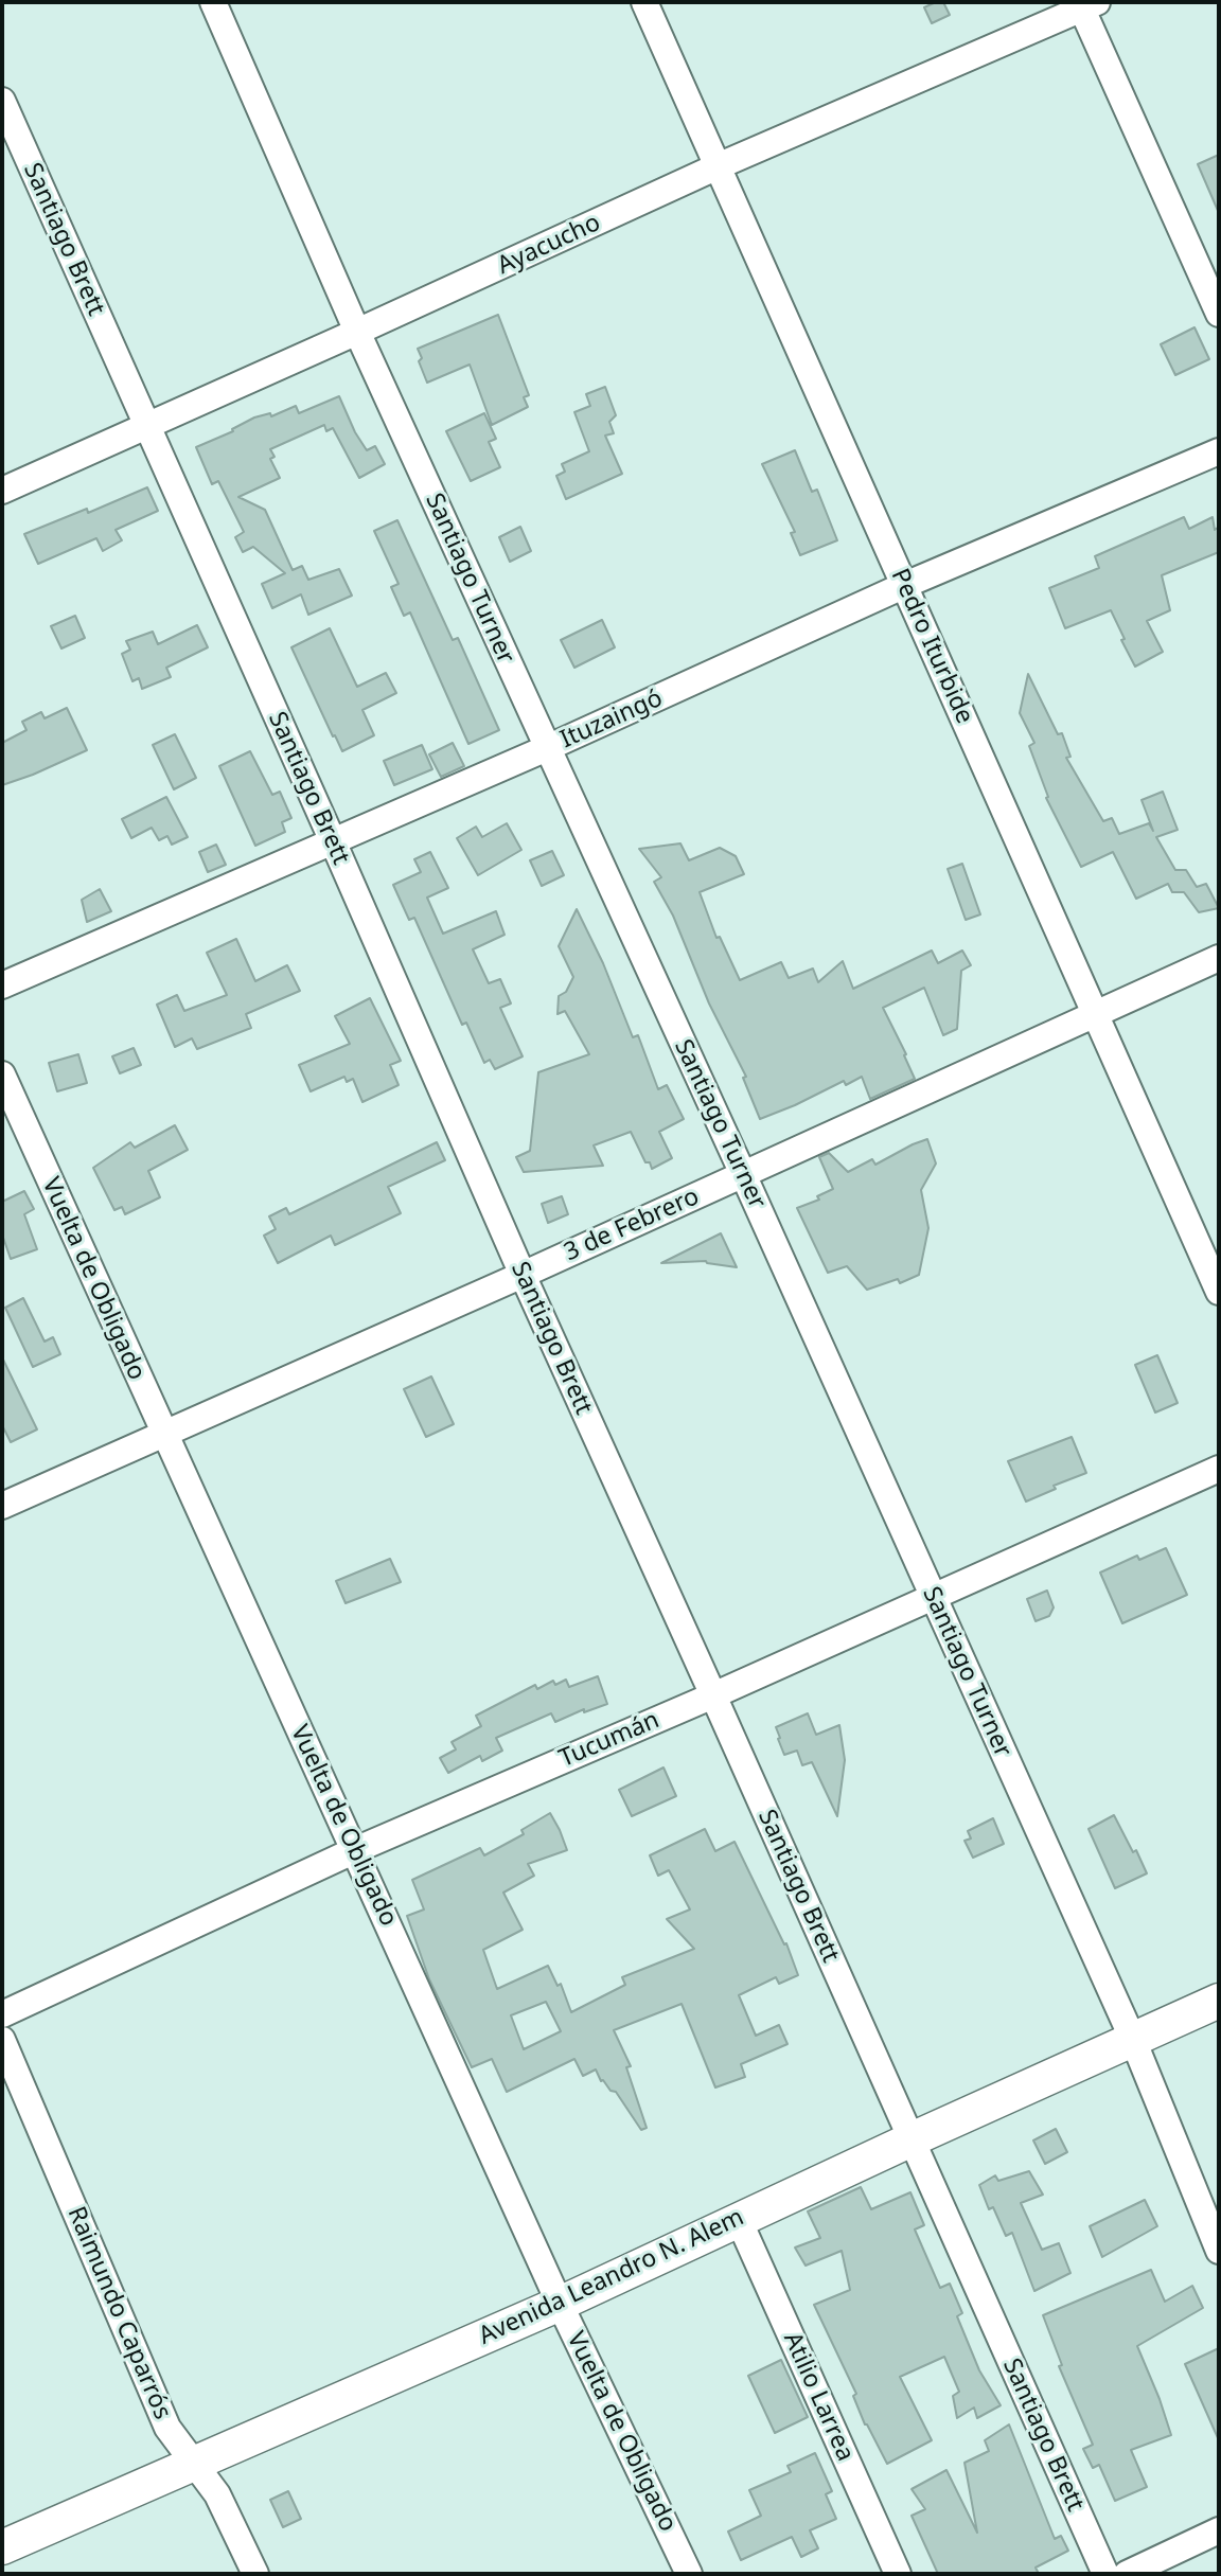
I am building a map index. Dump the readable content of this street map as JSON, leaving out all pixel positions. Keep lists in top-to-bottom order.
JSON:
{
  "streets": {
    "main road": ["Avenida Leandro N. Alem"],
    "street": [
      "Santiago Brett",
      "Ayacucho",
      "Santiago Turner",
      "Pedro Iturbide",
      "Ituzaingó",
      "3 de Febrero",
      "Vuelta de Obligado",
      "Tucumán",
      "Raimundo Caparrós",
      "Atilio Larrea"
    ]
  },
  "crossings": [
    ["Santiago Brett", "Ayacucho"],
    ["Santiago Brett", "Ituzaingó"],
    ["Santiago Brett", "3 de Febrero"],
    ["Santiago Brett", "Tucumán"],
    ["Santiago Brett", "Avenida Leandro N. Alem"],
    ["Ayacucho", "Santiago Turner"],
    ["Ayacucho", "Pedro Iturbide"],
    ["Santiago Turner", "Ituzaingó"],
    ["Santiago Turner", "3 de Febrero"],
    ["Santiago Turner", "Tucumán"],
    ["Santiago Turner", "Avenida Leandro N. Alem"],
    ["Pedro Iturbide", "Ituzaingó"],
    ["Pedro Iturbide", "3 de Febrero"],
    ["3 de Febrero", "Vuelta de Obligado"],
    ["Vuelta de Obligado", "Tucumán"],
    ["Vuelta de Obligado", "Avenida Leandro N. Alem"],
    ["Avenida Leandro N. Alem", "Raimundo Caparrós"],
    ["Avenida Leandro N. Alem", "Atilio Larrea"]
  ]
}
